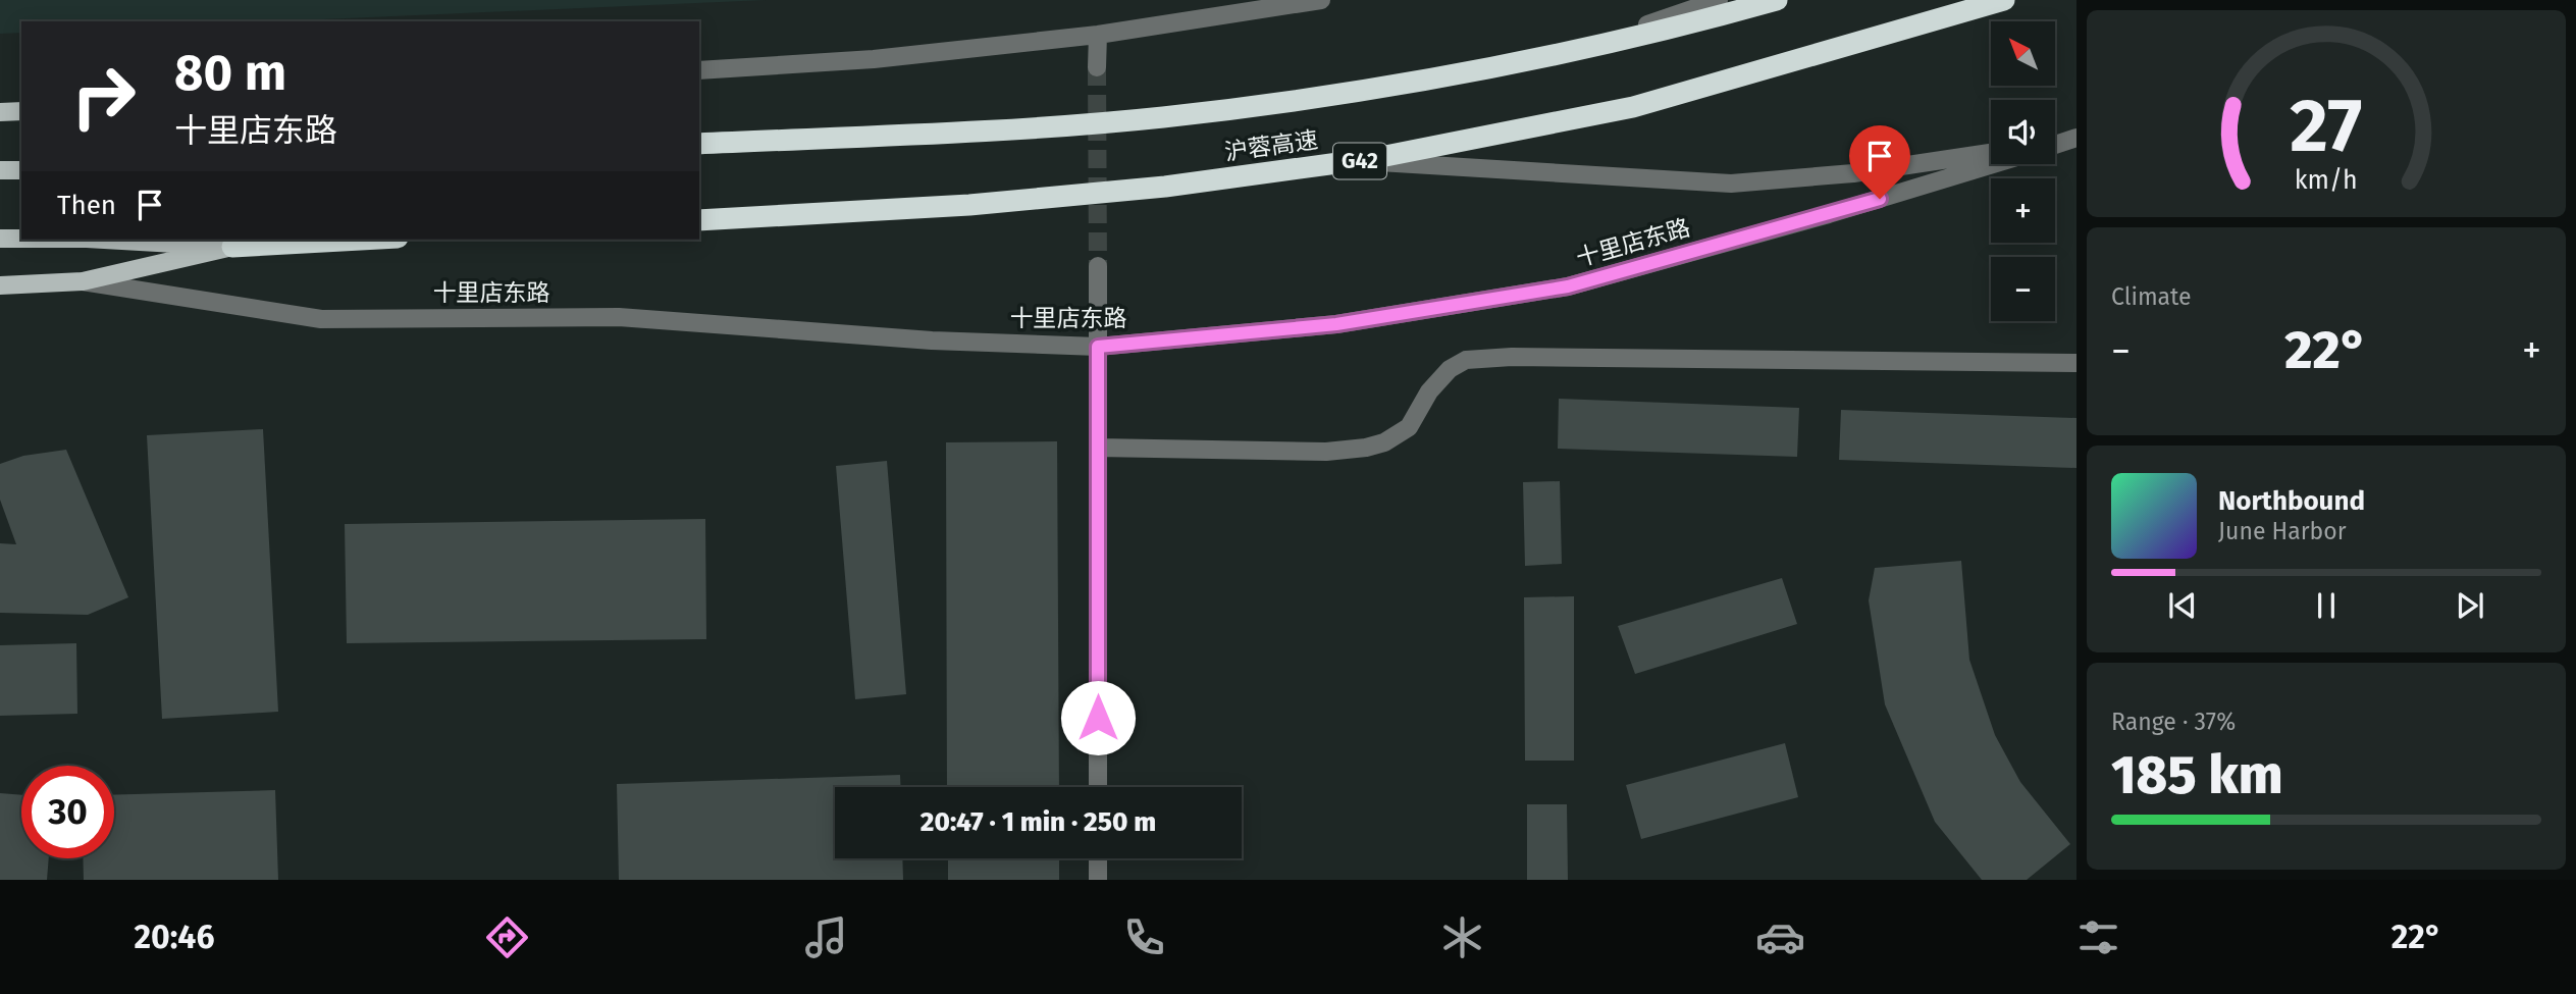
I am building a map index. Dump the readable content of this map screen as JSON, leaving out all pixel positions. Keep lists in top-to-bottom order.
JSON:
{
  "streets": {
    "highway": ["沪蓉高速", "G42"],
    "street": ["十里店东路"]
  },
  "north": "top left",
  "page": {
    "map_buttons": ["+", "−"],
    "turn": ["80 m", "十里店东路"],
    "then": "Then",
    "tile": [
      "Climate",
      ["Range · 37%", "185 km"]
    ],
    "heat": ["−", "22°", "+"],
    "song": ["Northbound", "June Harbor"],
    "limit": "30",
    "trip": "20:47 · 1 min · 250 m",
    "tabs": ["20:46", "22°"],
    "gauge": ["27", "km/h"]
  }
}
